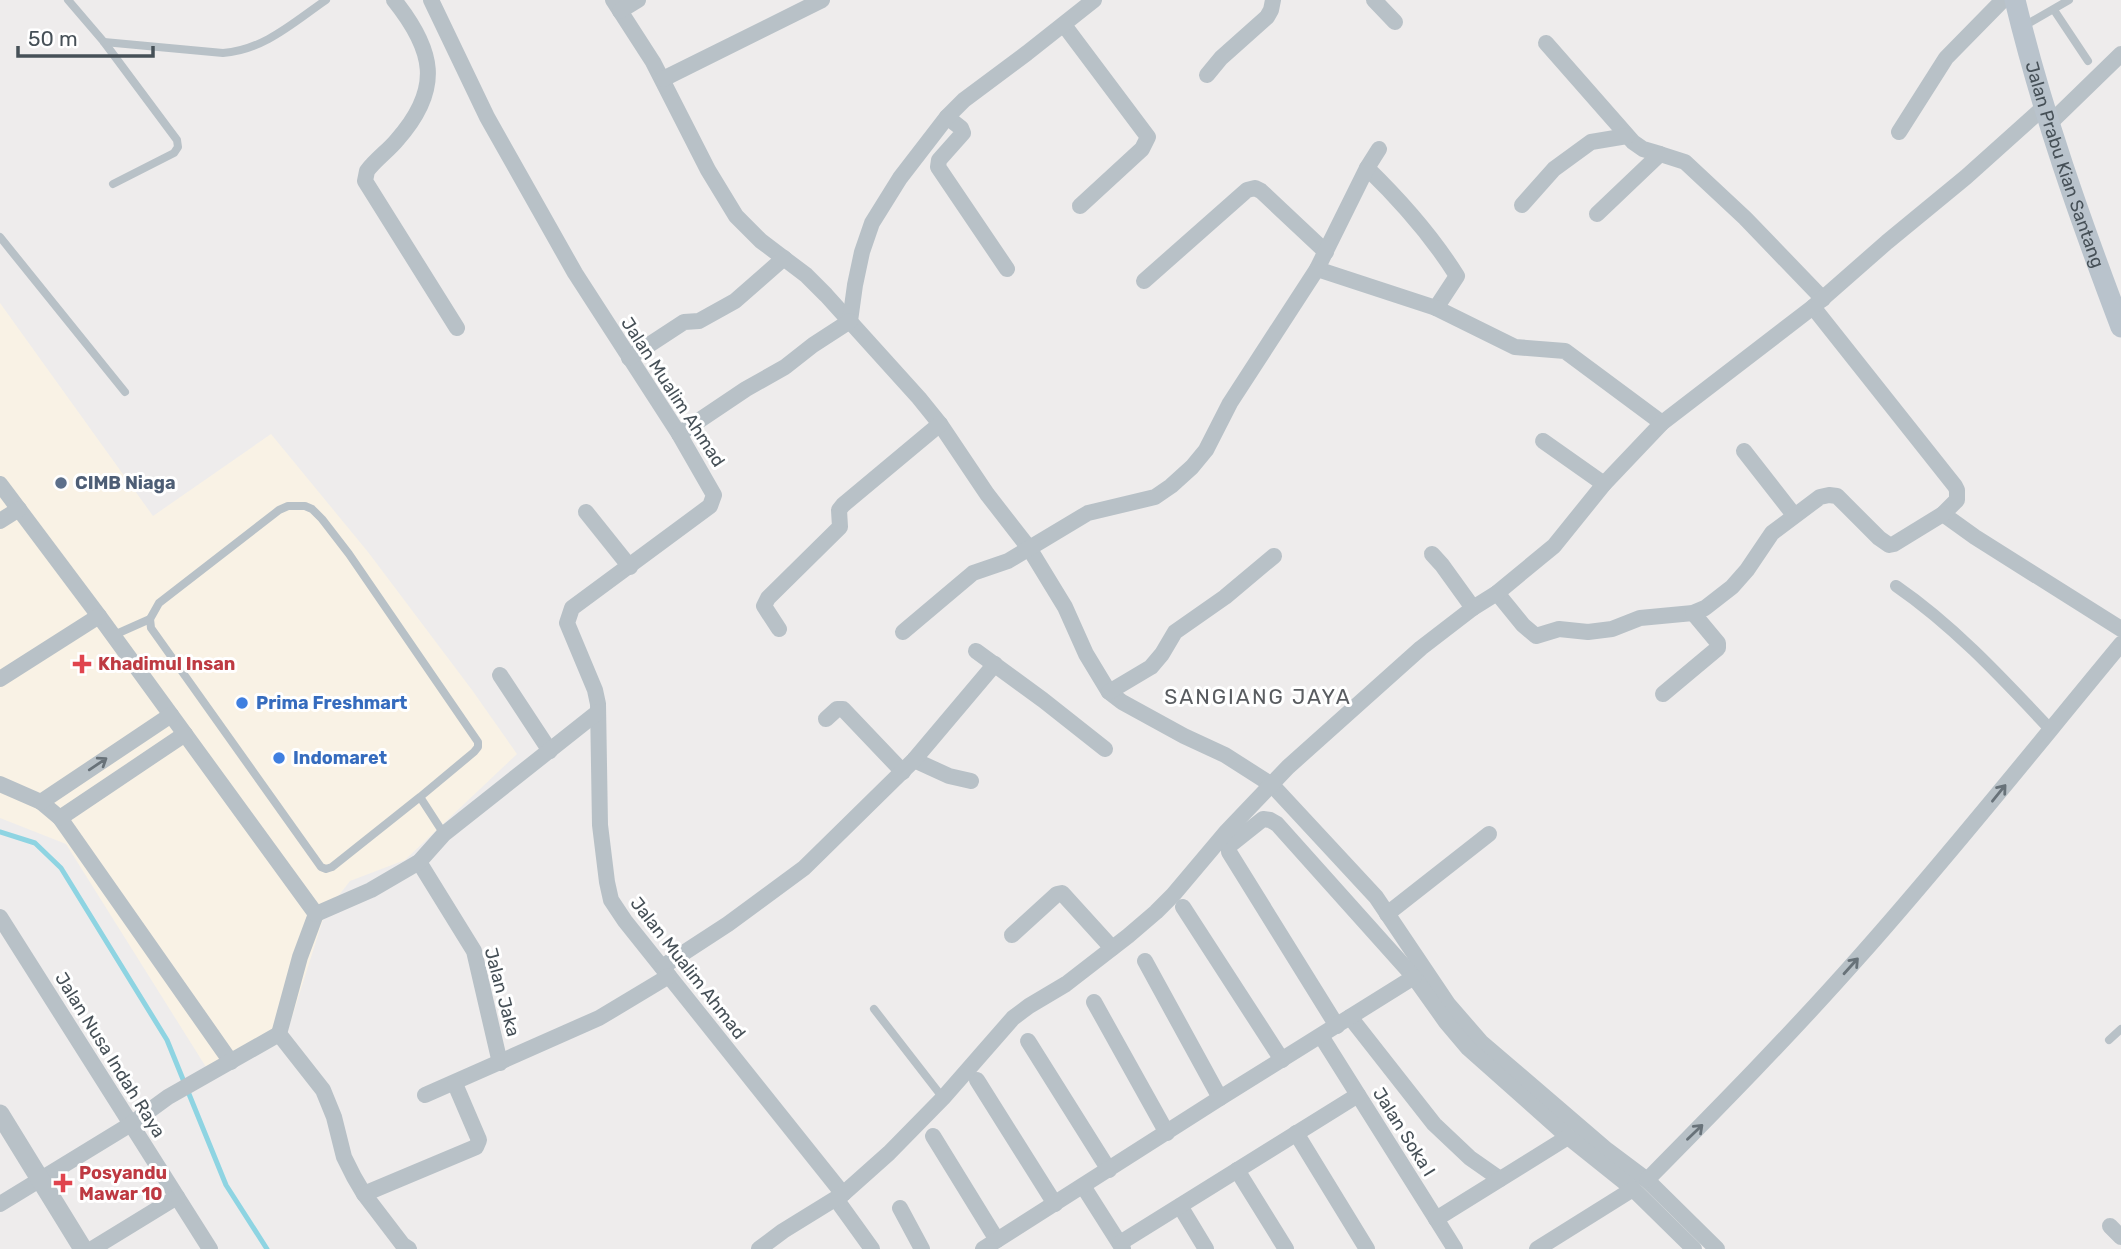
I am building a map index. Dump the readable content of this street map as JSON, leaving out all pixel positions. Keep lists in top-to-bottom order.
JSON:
{
  "streets": {
    "main road": ["Jalan Prabu Kian Santang"],
    "street": [
      "Jalan Mualim Ahmad",
      "Jalan Jaka",
      "Jalan Nusa Indah Raya",
      "Jalan Soka I"
    ]
  },
  "districts": ["SANGIANG JAYA"],
  "places": {
    "other": ["CIMB Niaga", "Prima Freshmart", "Indomaret"],
    "health": ["Khadimul Insan", "Posyandu Mawar 10"]
  },
  "scale_bar": "50 m"
}
